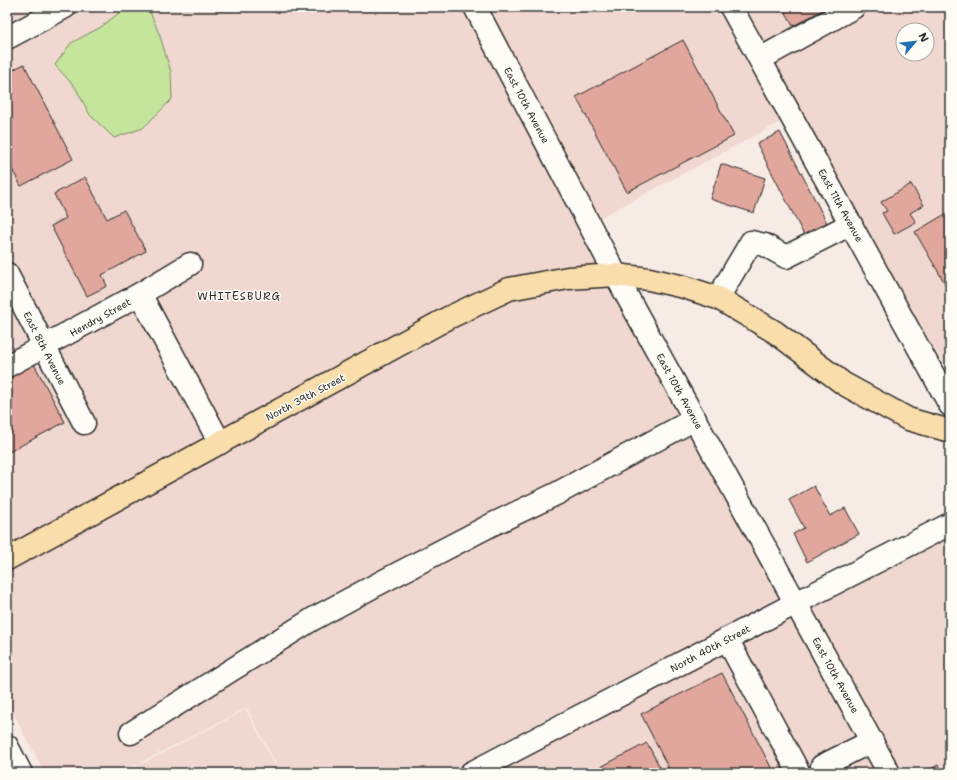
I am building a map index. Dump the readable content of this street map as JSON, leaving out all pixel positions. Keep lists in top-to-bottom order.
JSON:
{
  "streets": {
    "main road": ["North 39th Street"],
    "street": [
      "East 10th Avenue",
      "East 11th Avenue",
      "Hendry Street",
      "East 8th Avenue",
      "North 40th Street"
    ]
  },
  "crossings": [
    ["East 10th Avenue", "North 39th Street"],
    ["East 10th Avenue", "North 40th Street"],
    ["Hendry Street", "East 8th Avenue"]
  ],
  "districts": ["WHITESBURG"],
  "north": "top right"
}
